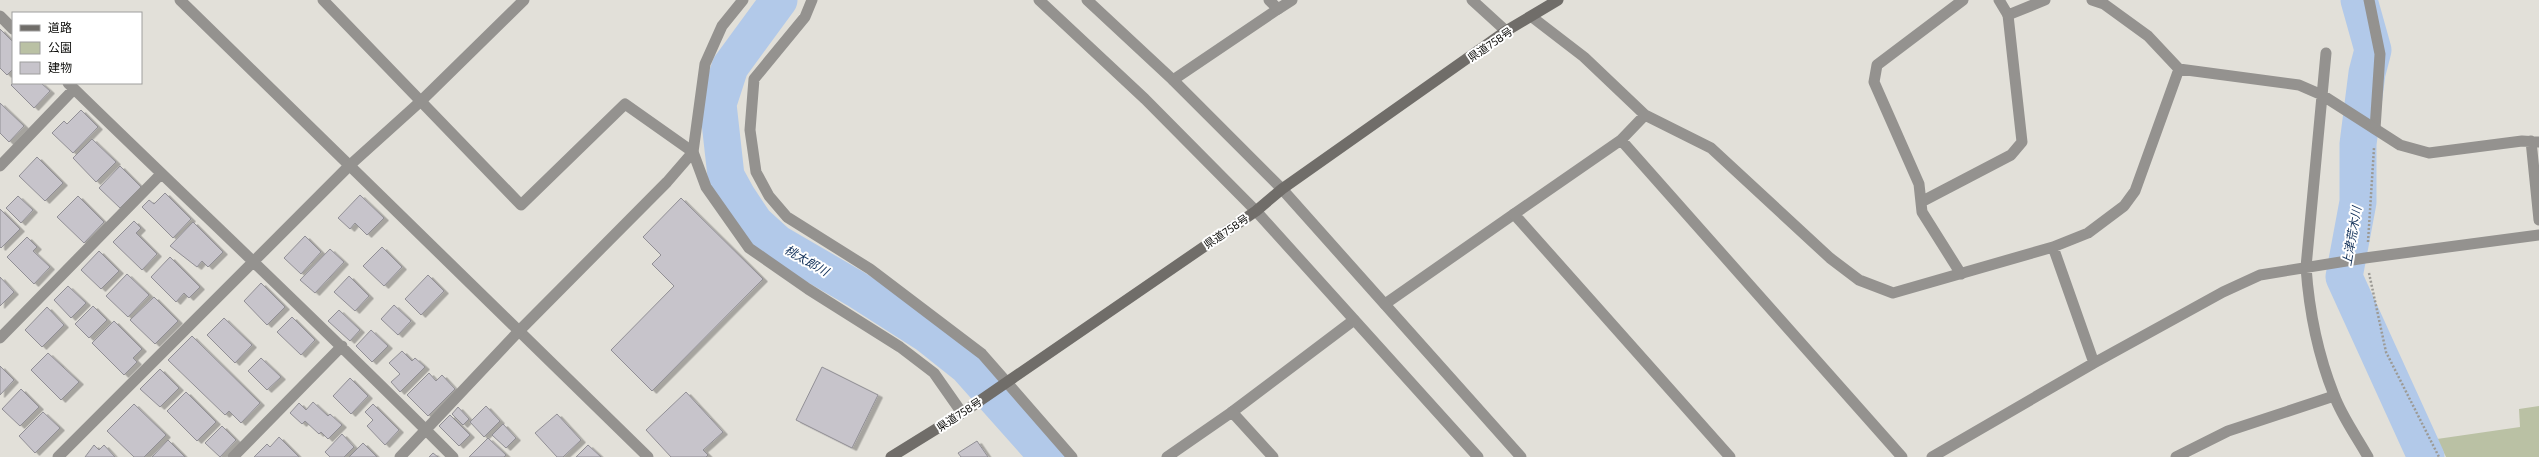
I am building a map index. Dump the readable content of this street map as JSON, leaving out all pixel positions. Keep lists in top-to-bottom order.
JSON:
{
  "streets": {
    "main road": ["県道758号"]
  },
  "water": ["上津荒木川", "桃太郎川"],
  "legend": ["道路", "公園", "建物"]
}
